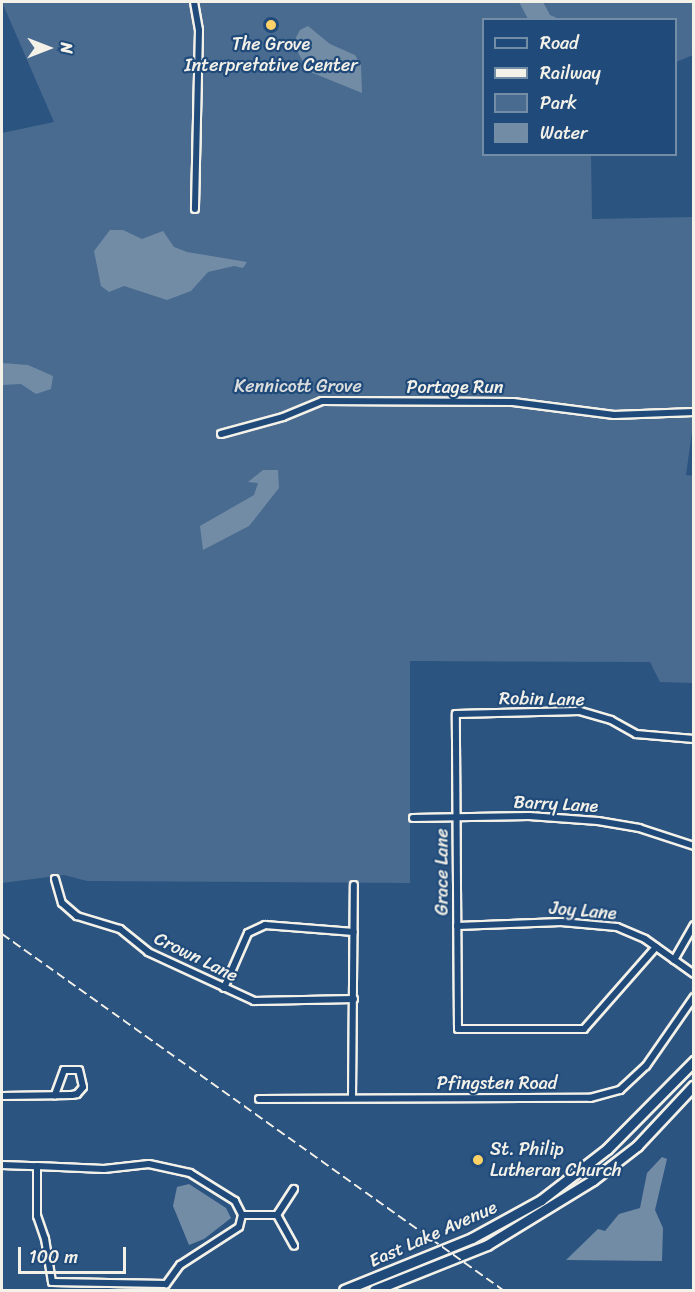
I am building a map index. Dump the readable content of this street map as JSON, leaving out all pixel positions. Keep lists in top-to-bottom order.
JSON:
{
  "streets": {
    "main road": ["East Lake Avenue"],
    "street": [
      "Portage Run",
      "Robin Lane",
      "Barry Lane",
      "Grace Lane",
      "Joy Lane",
      "Crown Lane",
      "Pfingsten Road"
    ]
  },
  "crossings": [
    ["Robin Lane", "Grace Lane"],
    ["Barry Lane", "Grace Lane"],
    ["Grace Lane", "Joy Lane"]
  ],
  "parks": ["Kennicott Grove"],
  "places": ["The Grove Interpretative Center", "St. Philip Lutheran Church"],
  "legend": [
    "Road",
    "Railway",
    "Park",
    "Water"
  ],
  "scale_bar": "100 m",
  "north": "right"
}
